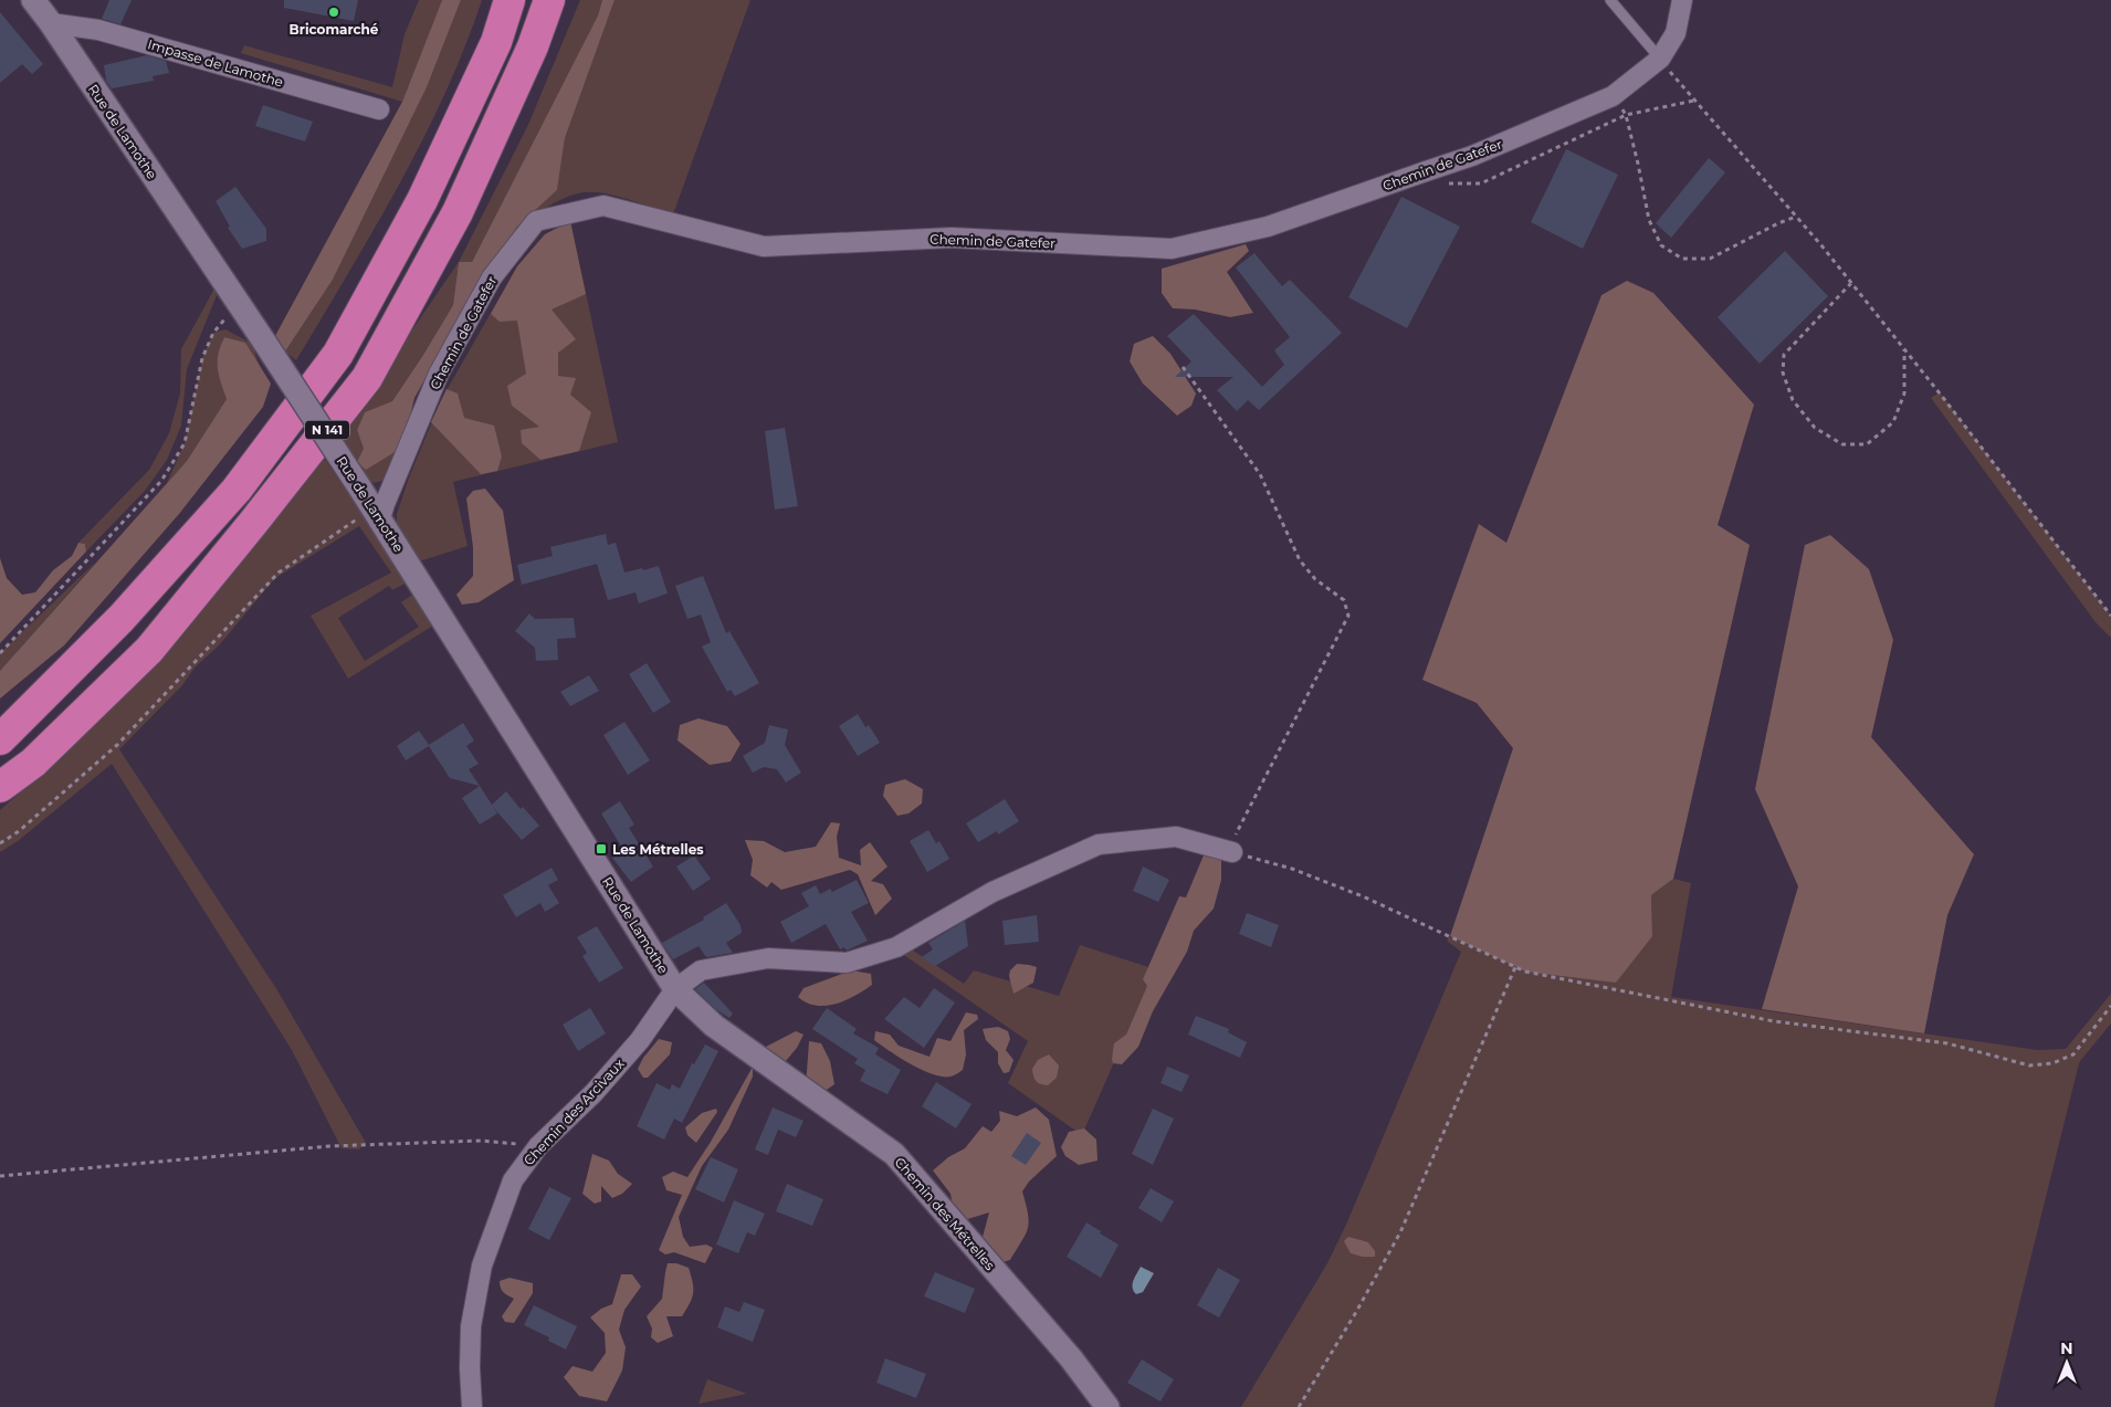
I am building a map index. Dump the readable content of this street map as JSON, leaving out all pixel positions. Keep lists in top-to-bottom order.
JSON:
{
  "streets": {
    "highway": ["N 141"],
    "street": [
      "Impasse de Lamothe",
      "Rue de Lamothe",
      "Chemin de Gatefer",
      "Chemin des Arcivaux",
      "Chemin des Métrelles"
    ]
  },
  "crossings": [
    ["Impasse de Lamothe", "Rue de Lamothe"],
    ["Rue de Lamothe", "Chemin de Gatefer"],
    ["Rue de Lamothe", "Chemin des Arcivaux"],
    ["Rue de Lamothe", "Chemin des Métrelles"],
    ["Chemin des Arcivaux", "Chemin des Métrelles"]
  ],
  "places": {
    "other": ["Bricomarché"],
    "transit": ["Les Métrelles"]
  },
  "north": "top"
}
